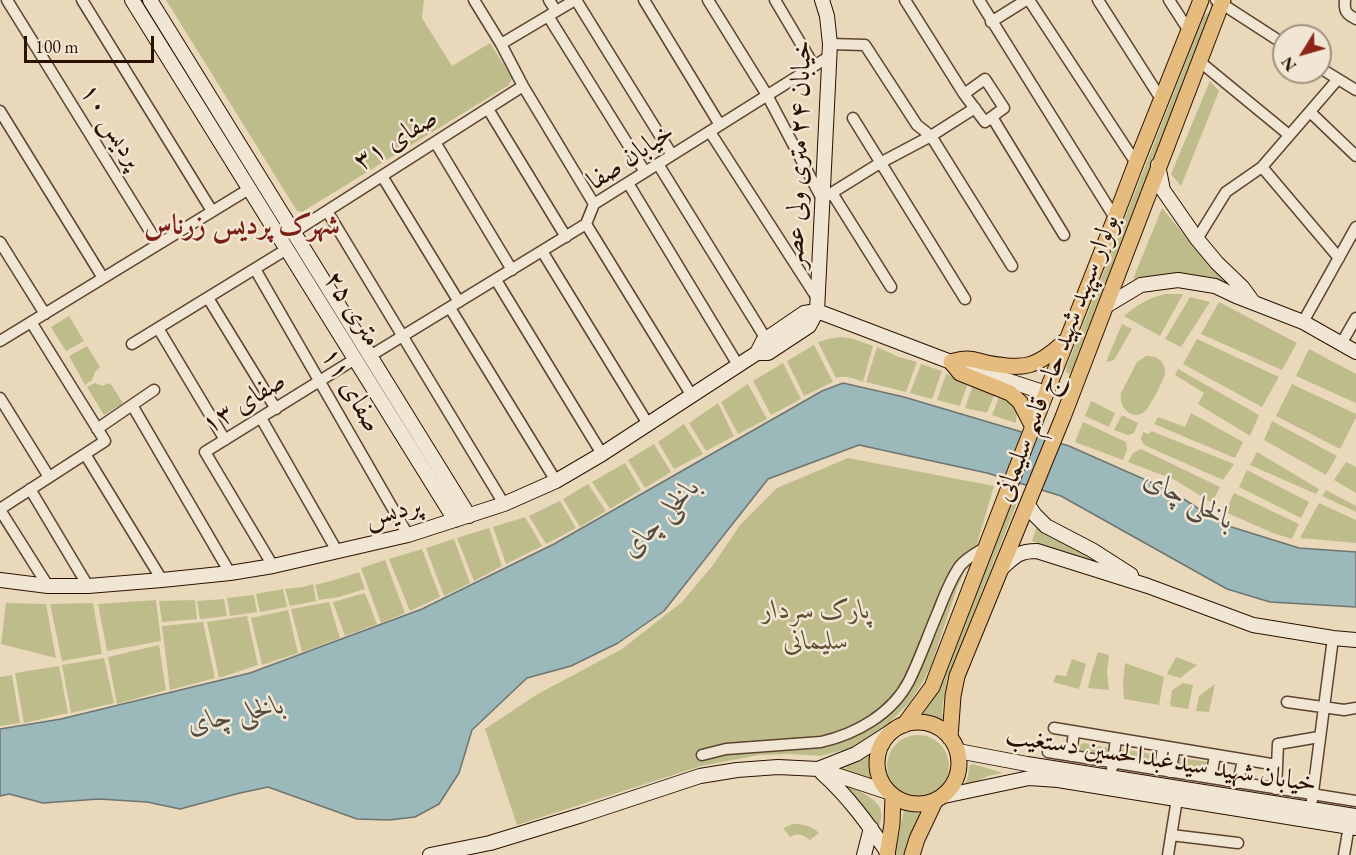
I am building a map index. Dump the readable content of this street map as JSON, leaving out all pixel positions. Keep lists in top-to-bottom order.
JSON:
{
  "streets": {
    "main road": ["بولوار سپهبد شهید حاج قاسم سلیمانی"],
    "street": [
      "پردیس ۱۰",
      "صفای ۳۱",
      "خیابان ۲۴ متری ولی عصر",
      "خیابان صفا",
      "۲۵ متری",
      "صفای ۱۱",
      "صفای ۱۳",
      "پردیس",
      "خیابان شهید سیدعبدالحسین دستغیب"
    ]
  },
  "crossings": [
    ["صفای ۳۱", "۲۵ متری"],
    ["خیابان ۲۴ متری ولی عصر", "خیابان صفا"],
    ["خیابان ۲۴ متری ولی عصر", "پردیس"],
    ["خیابان صفا", "۲۵ متری"],
    ["۲۵ متری", "صفای ۱۳"],
    ["۲۵ متری", "پردیس"],
    ["بولوار سپهبد شهید حاج قاسم سلیمانی", "خیابان شهید سیدعبدالحسین دستغیب"],
    ["صفای ۱۱", "صفای ۱۳"],
    ["صفای ۱۱", "پردیس"],
    ["صفای ۱۳", "پردیس"]
  ],
  "districts": ["شهرک پردیس زرناس"],
  "water": ["بالخلی چای"],
  "parks": ["پارک سردار سلیمانی"],
  "scale_bar": "100 m",
  "north": "bottom left"
}
